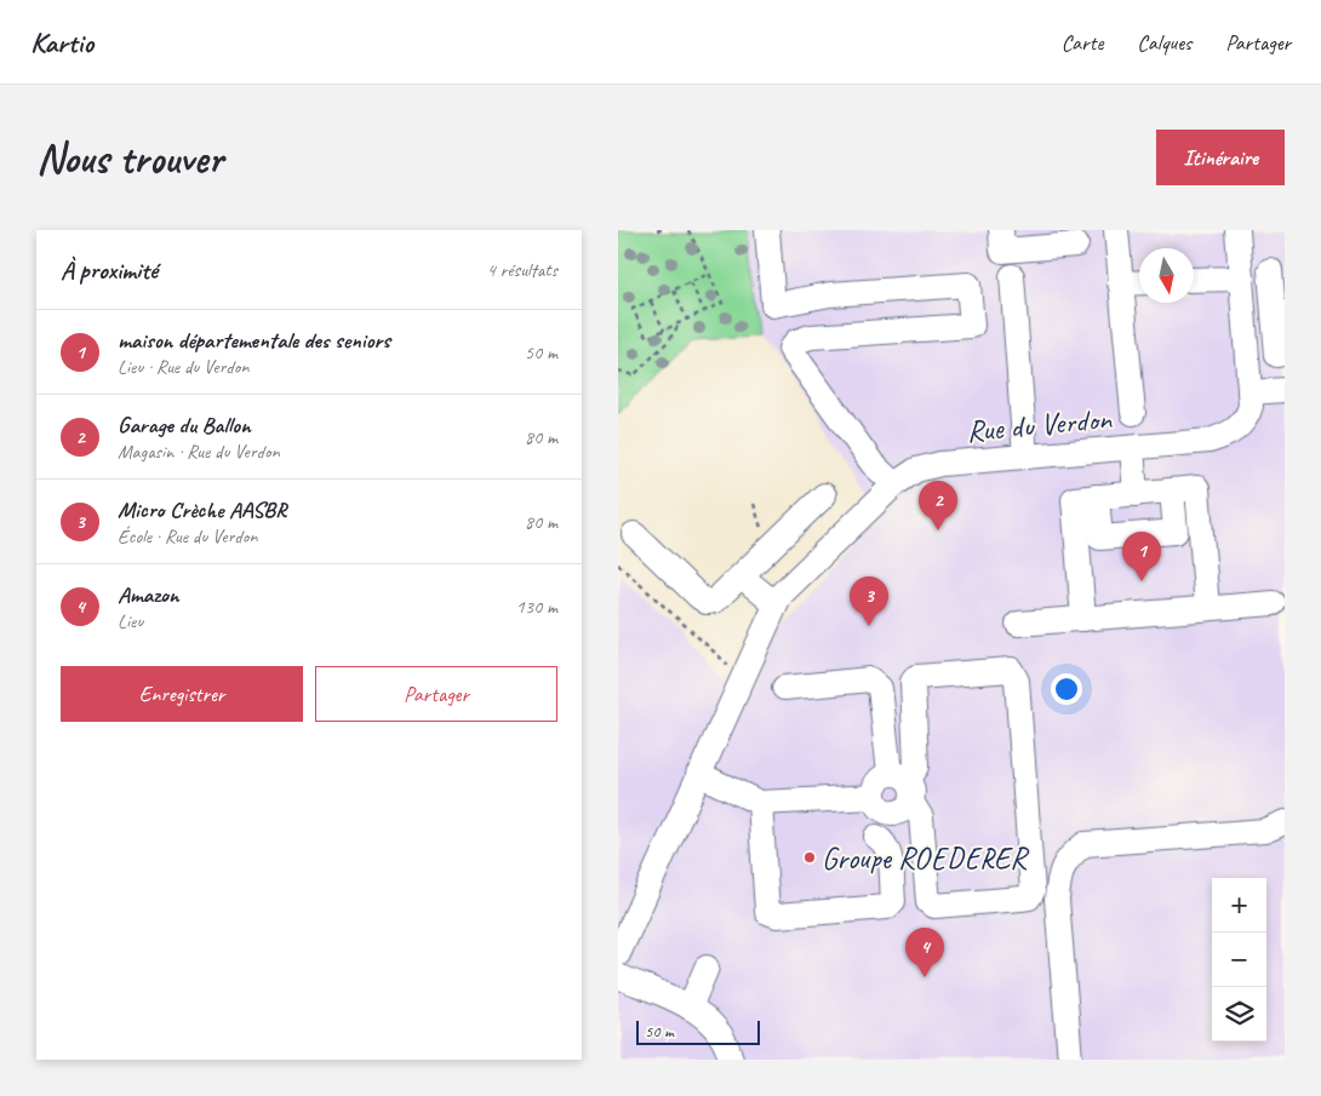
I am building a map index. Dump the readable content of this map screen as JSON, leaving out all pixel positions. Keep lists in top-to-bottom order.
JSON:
{
  "streets": {
    "street": ["Rue du Verdon"]
  },
  "places": ["Groupe ROEDERER"],
  "scale_bar": "50 m",
  "north": "bottom",
  "page": {
    "header": "Kartio",
    "nav": ["Carte", "Calques", "Partager"],
    "buttons": [
      "Itinéraire",
      ["Enregistrer", "Partager"]
    ],
    "title": "Nous trouver",
    "heading": ["À proximité", "4 résultats"],
    "list": [
      {
        "mark": "1",
        "name": "maison départementale des seniors",
        "note": "Lieu · Rue du Verdon",
        "value": "50 m"
      },
      {
        "mark": "2",
        "name": "Garage du Ballon",
        "note": "Magasin · Rue du Verdon",
        "value": "80 m"
      },
      {
        "mark": "3",
        "name": "Micro Crèche AASBR",
        "note": "École · Rue du Verdon",
        "value": "80 m"
      },
      {
        "mark": "4",
        "name": "Amazon",
        "note": "Lieu",
        "value": "130 m"
      }
    ],
    "pins": [
      "2",
      "1",
      "3",
      "4"
    ],
    "map_buttons": ["+", "−"],
    "scale": "50 m"
  }
}
